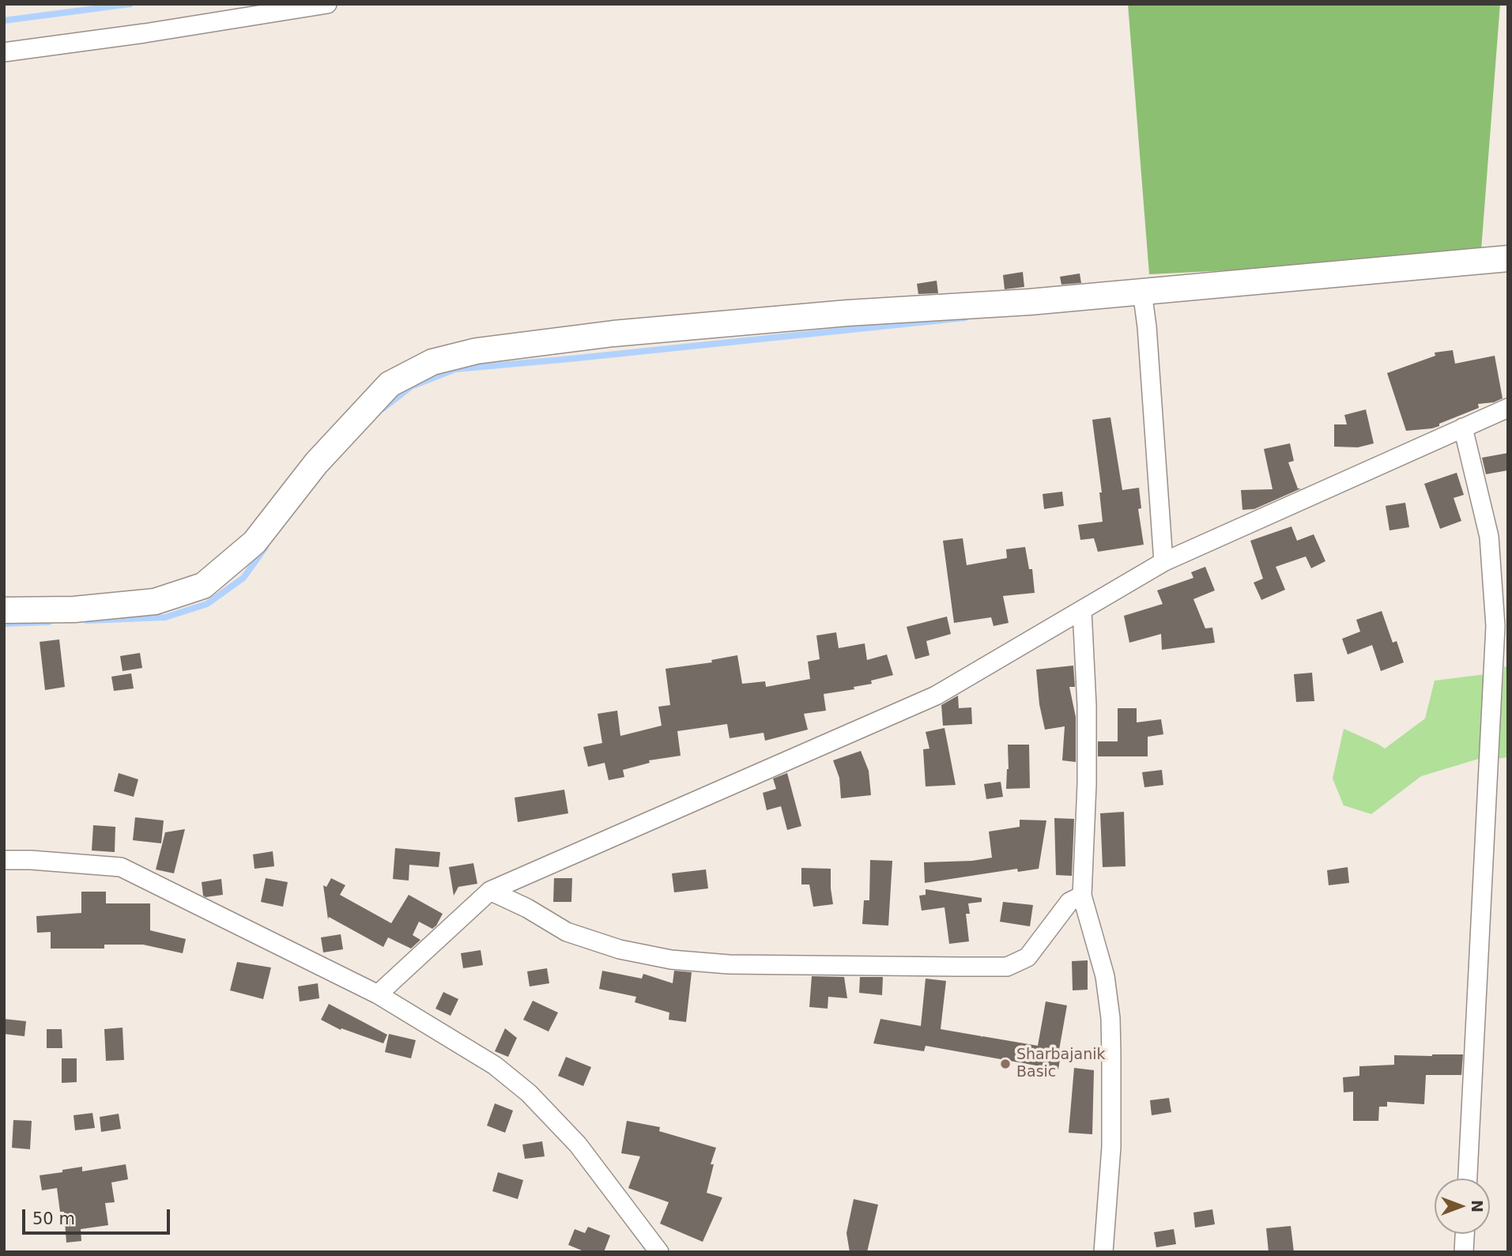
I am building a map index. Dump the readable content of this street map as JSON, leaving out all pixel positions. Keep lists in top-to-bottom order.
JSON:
{
  "places": ["Sharbajanik Basic"],
  "scale_bar": "50 m",
  "north": "right"
}
